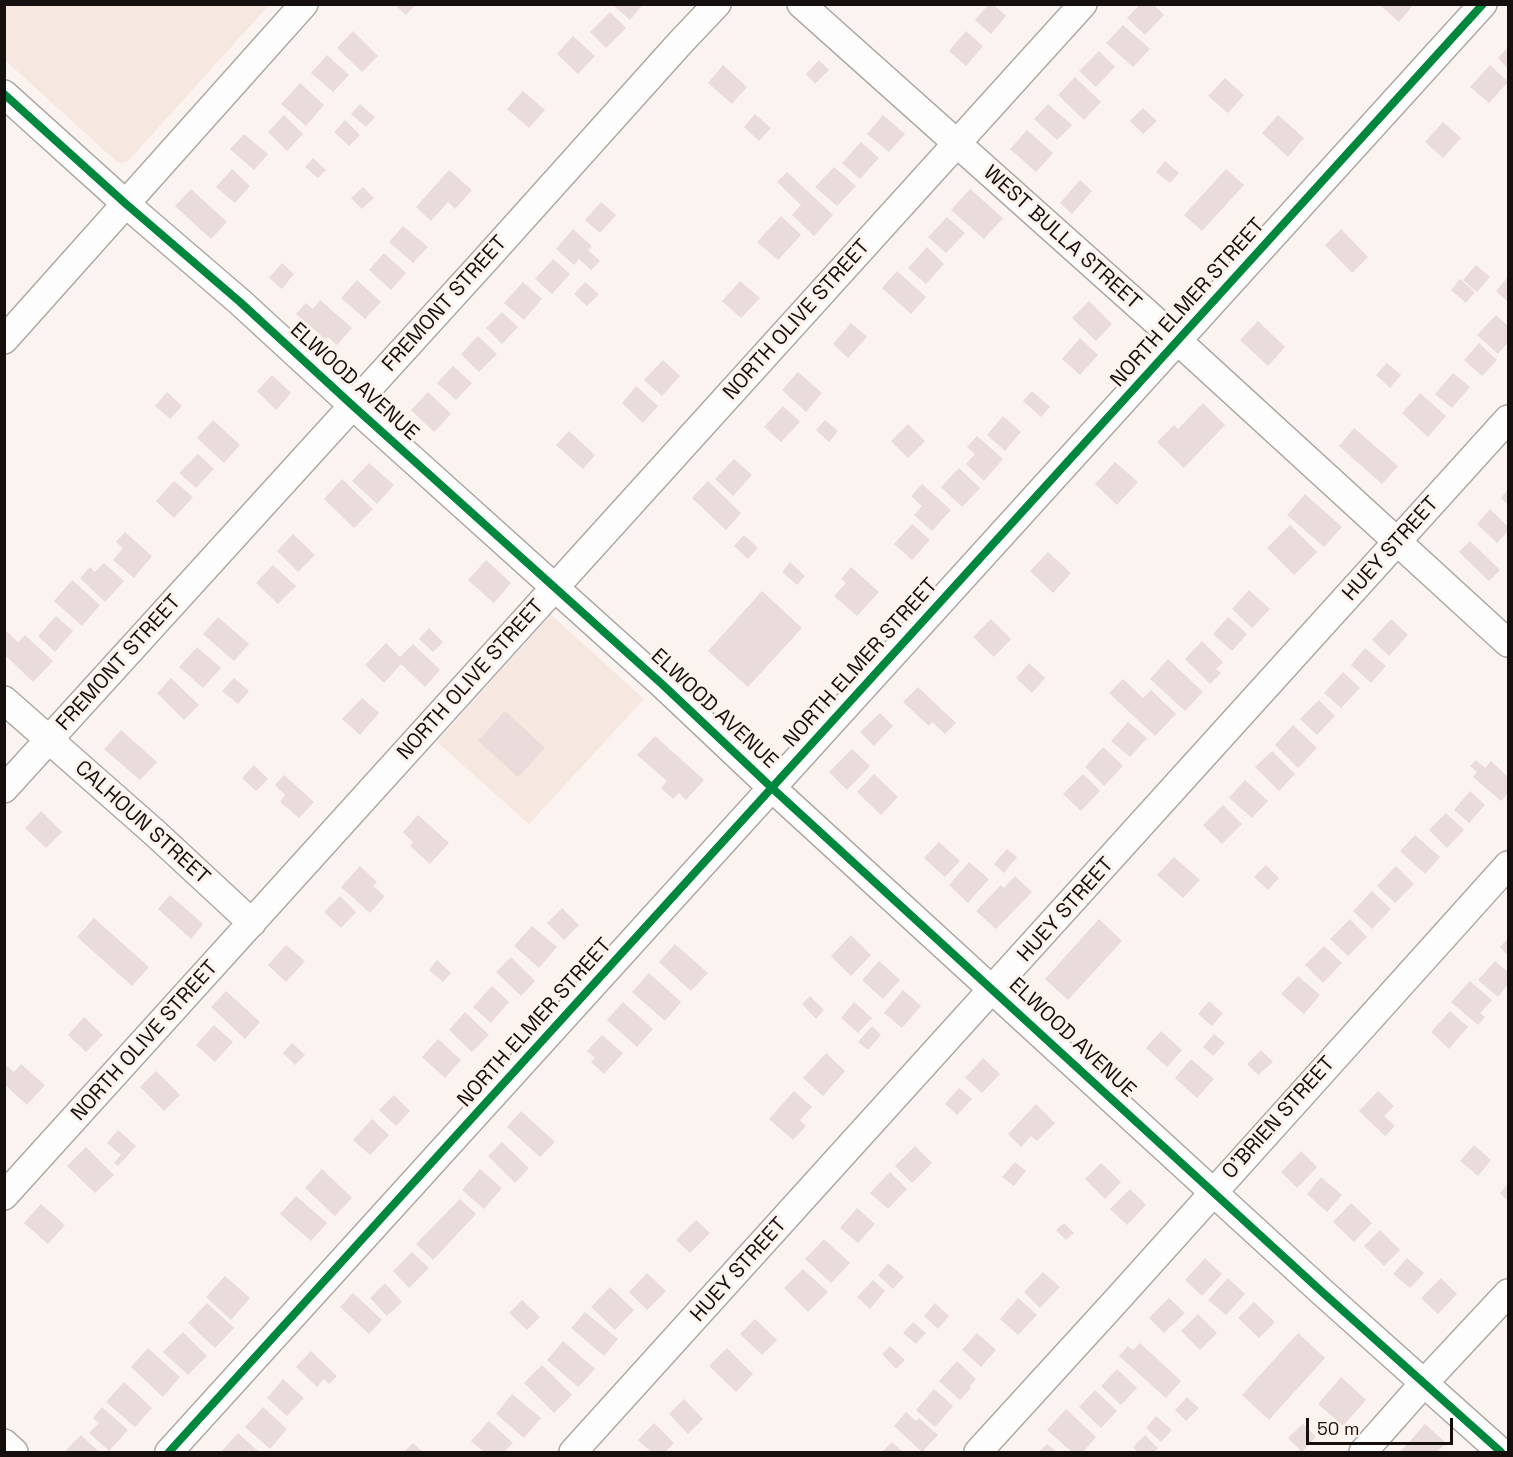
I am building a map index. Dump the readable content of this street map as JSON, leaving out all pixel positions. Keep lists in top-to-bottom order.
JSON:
{
  "streets": {
    "street": [
      "WEST BULLA STREET",
      "NORTH ELMER STREET",
      "FREMONT STREET",
      "NORTH OLIVE STREET",
      "ELWOOD AVENUE",
      "HUEY STREET",
      "CALHOUN STREET",
      "O'BRIEN STREET"
    ]
  },
  "crossings": [
    ["WEST BULLA STREET", "NORTH ELMER STREET"],
    ["WEST BULLA STREET", "NORTH OLIVE STREET"],
    ["WEST BULLA STREET", "HUEY STREET"],
    ["NORTH ELMER STREET", "ELWOOD AVENUE"],
    ["FREMONT STREET", "ELWOOD AVENUE"],
    ["FREMONT STREET", "CALHOUN STREET"],
    ["NORTH OLIVE STREET", "ELWOOD AVENUE"],
    ["NORTH OLIVE STREET", "CALHOUN STREET"],
    ["ELWOOD AVENUE", "HUEY STREET"],
    ["ELWOOD AVENUE", "O'BRIEN STREET"]
  ],
  "scale_bar": "50 m"
}
